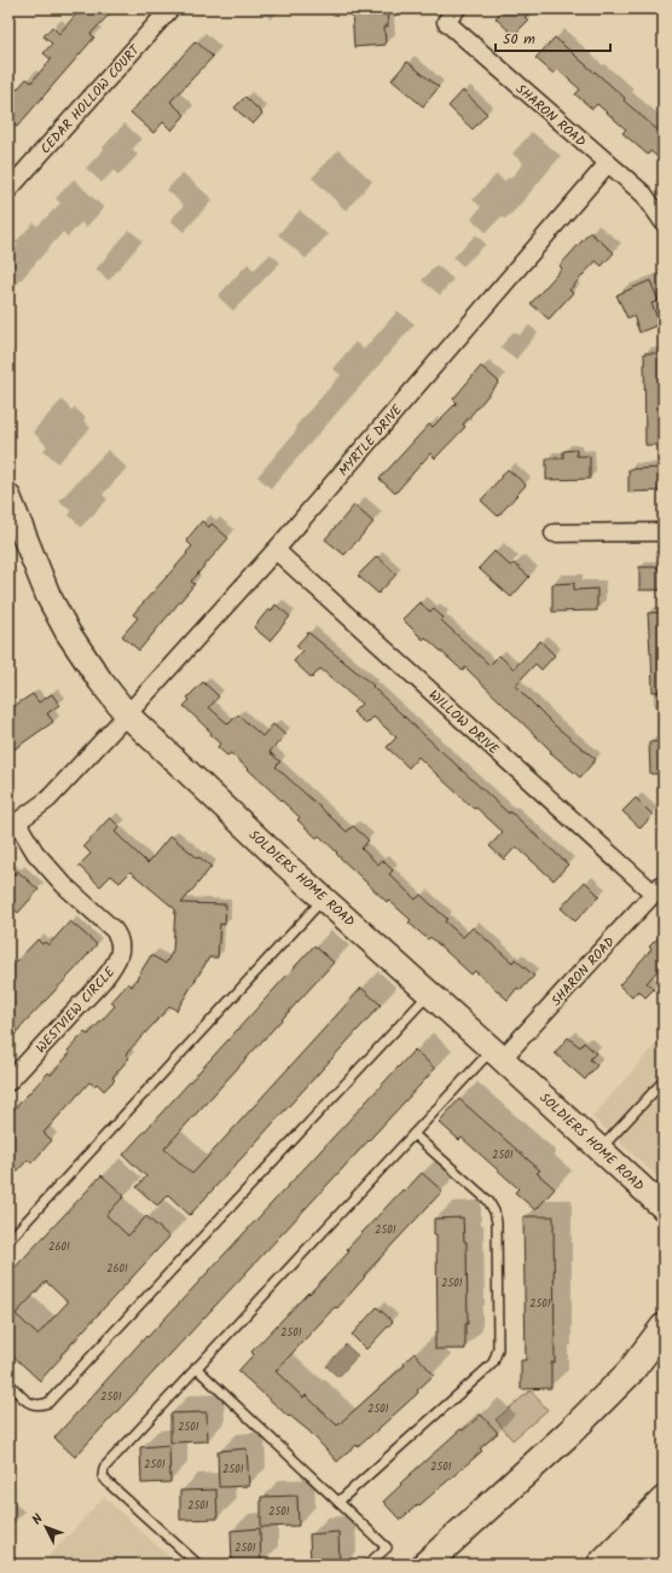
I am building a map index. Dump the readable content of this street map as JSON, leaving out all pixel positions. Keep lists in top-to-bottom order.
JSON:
{
  "streets": {
    "street": [
      "CEDAR HOLLOW COURT",
      "SHARON ROAD",
      "MYRTLE DRIVE",
      "WILLOW DRIVE",
      "SOLDIERS HOME ROAD",
      "WESTVIEW CIRCLE"
    ]
  },
  "crossings": [
    ["SHARON ROAD", "MYRTLE DRIVE"],
    ["SHARON ROAD", "WILLOW DRIVE"],
    ["SHARON ROAD", "SOLDIERS HOME ROAD"],
    ["MYRTLE DRIVE", "WILLOW DRIVE"],
    ["MYRTLE DRIVE", "SOLDIERS HOME ROAD"],
    ["MYRTLE DRIVE", "WESTVIEW CIRCLE"],
    ["SOLDIERS HOME ROAD", "WESTVIEW CIRCLE"]
  ],
  "house_numbers": [
    "2501",
    "2501",
    "2601",
    "2601",
    "2501",
    "2501",
    "2501",
    "2501",
    "2501",
    "2501",
    "2501",
    "2501",
    "2501",
    "2501",
    "2501",
    "2501"
  ],
  "scale_bar": "50 m",
  "north": "top left"
}
